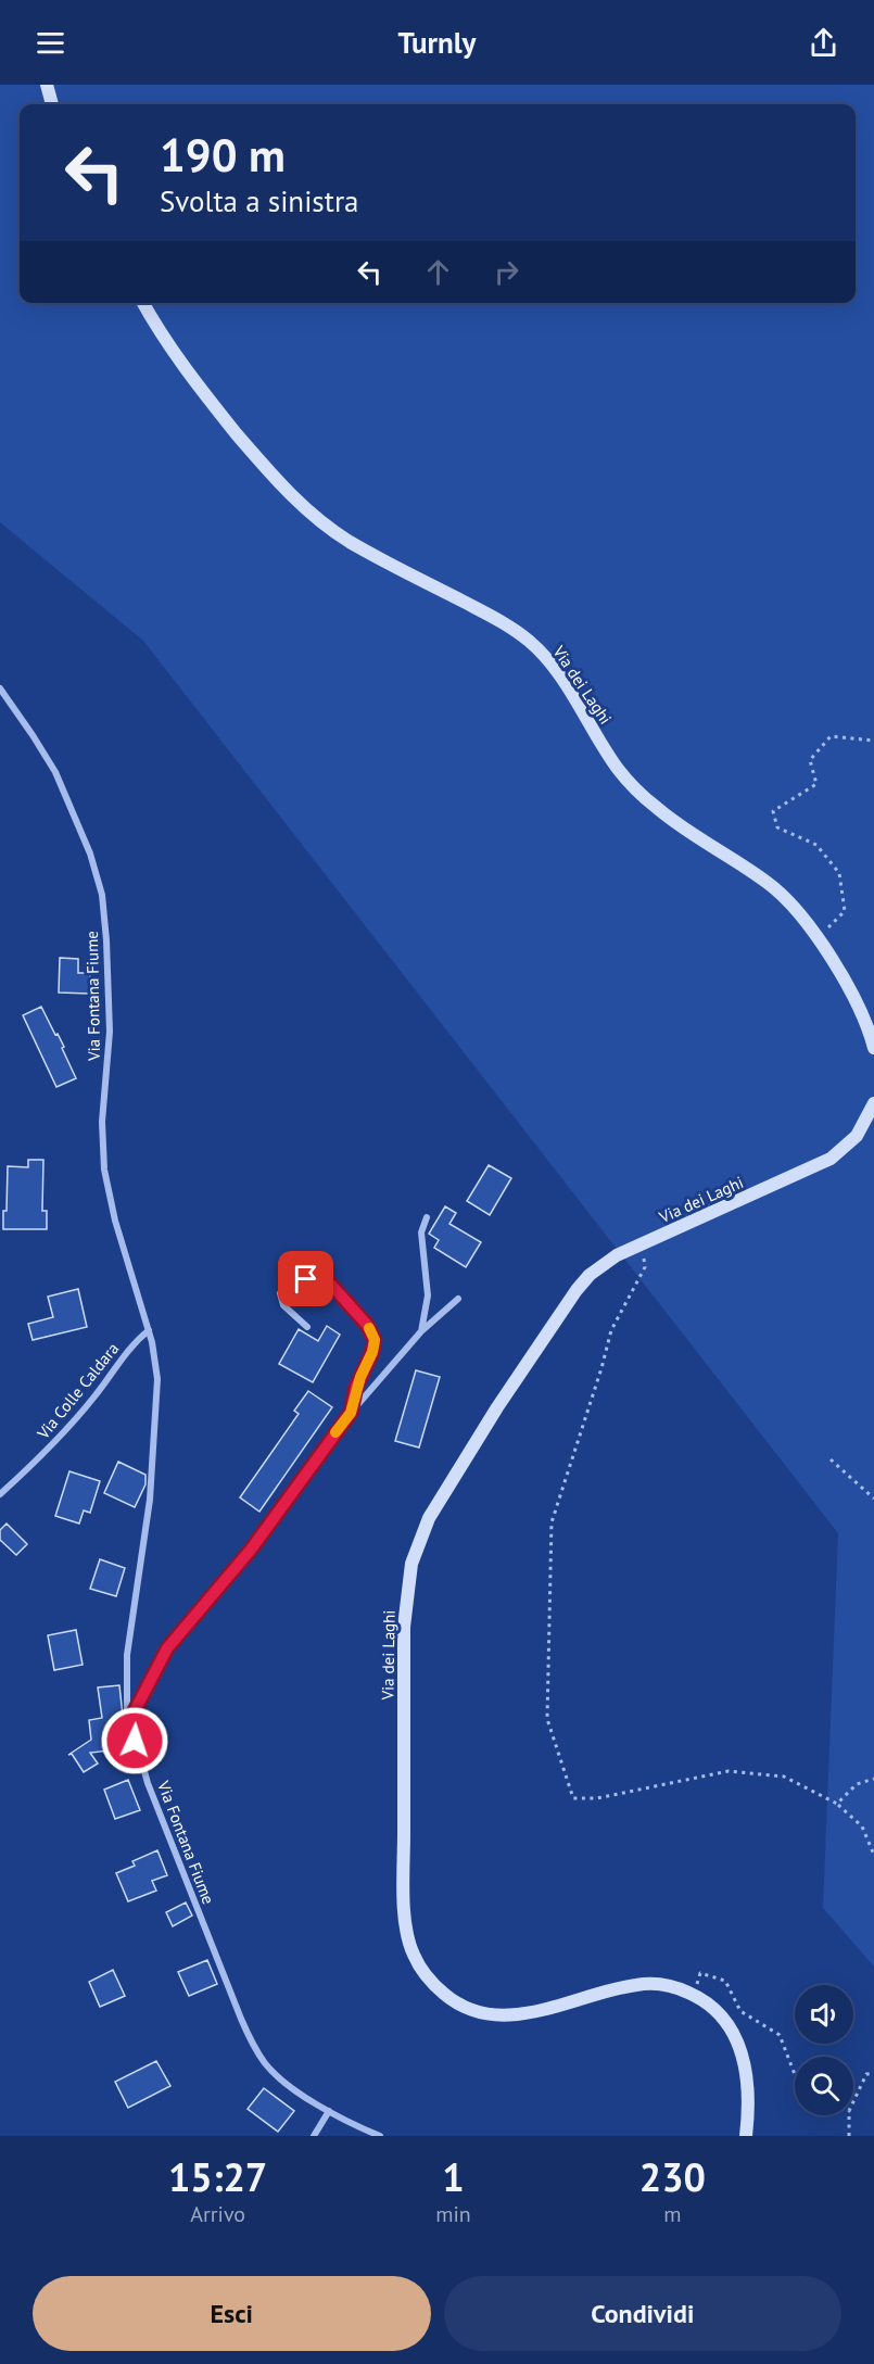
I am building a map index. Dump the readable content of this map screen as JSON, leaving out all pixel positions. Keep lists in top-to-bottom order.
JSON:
{
  "streets": {
    "main road": ["Via dei Laghi"],
    "street": ["Via Fontana Fiume", "Via Colle Caldara"]
  },
  "crossings": [
    ["Via Fontana Fiume", "Via Colle Caldara"]
  ],
  "page": {
    "header": "Turnly",
    "turn": ["190 m", "Svolta a sinistra"],
    "eta": [
      "15:27",
      "Arrivo",
      "1",
      "min",
      "230",
      "m"
    ],
    "buttons": ["Esci", "Condividi"]
  }
}
